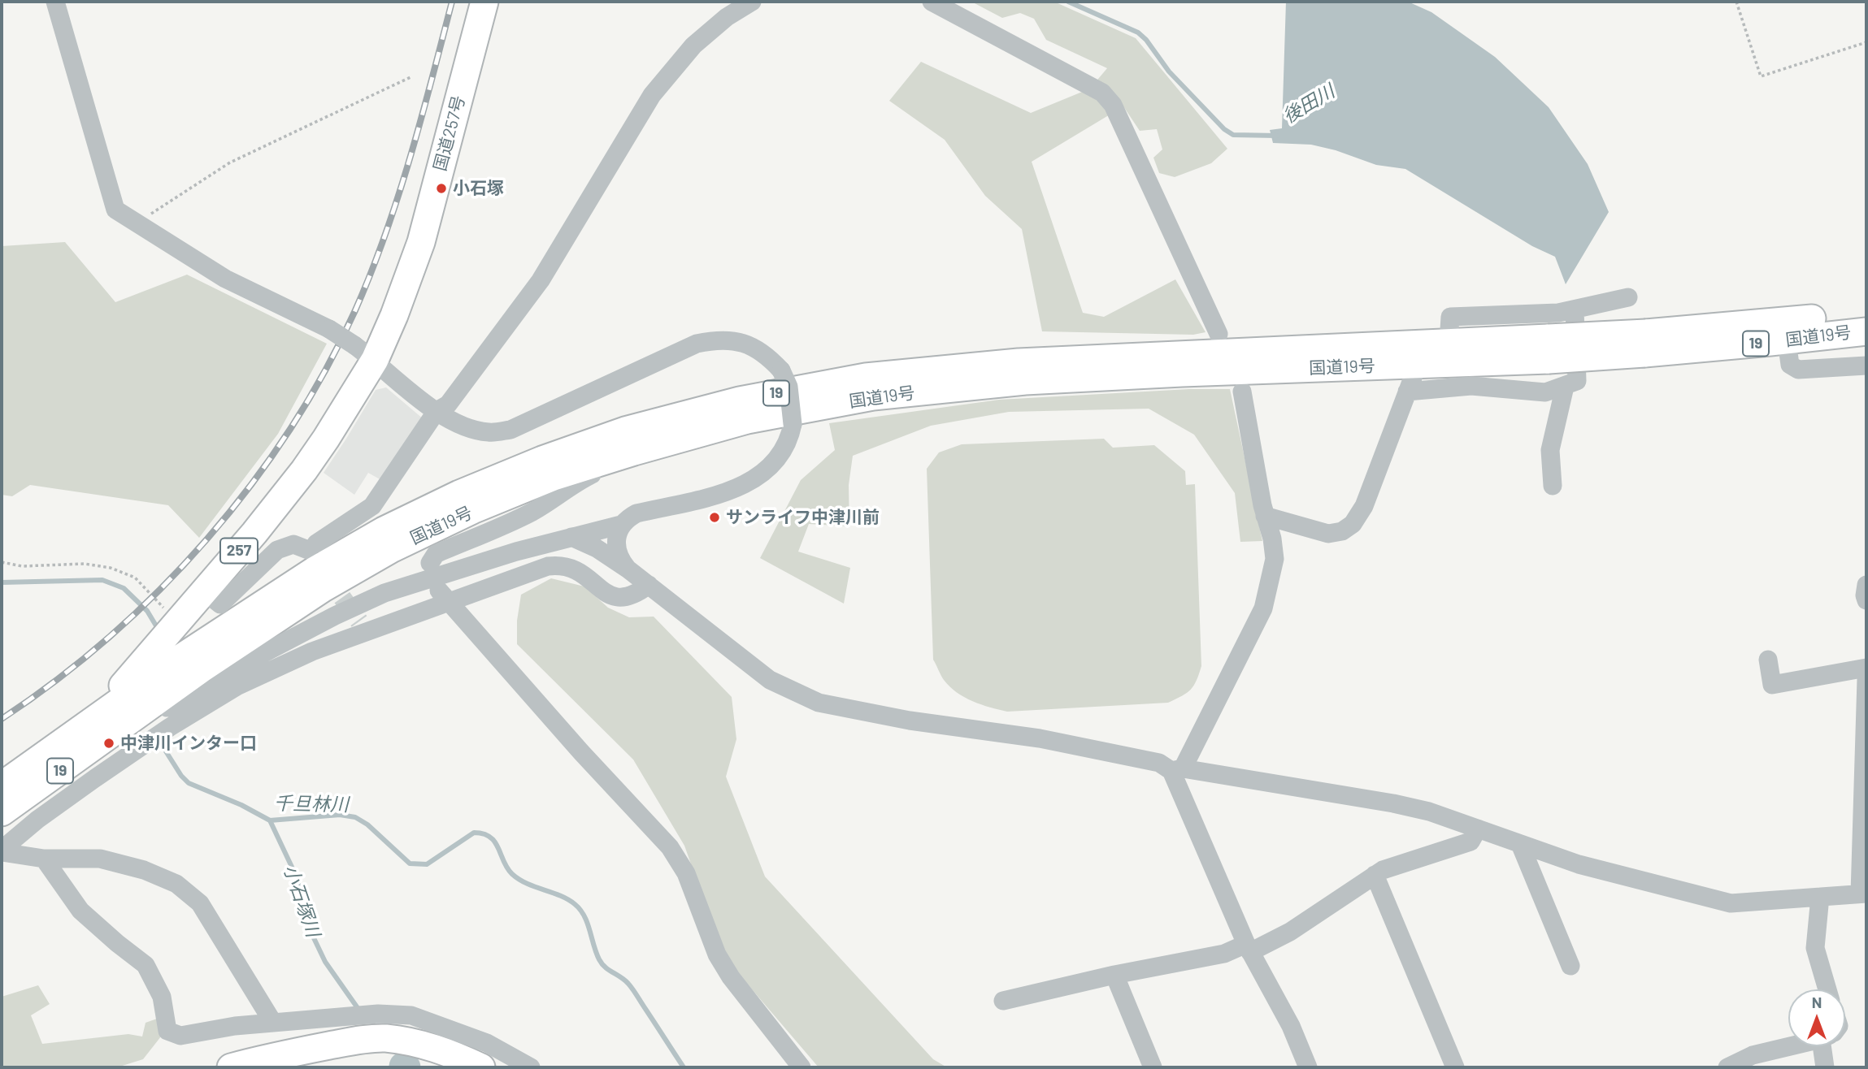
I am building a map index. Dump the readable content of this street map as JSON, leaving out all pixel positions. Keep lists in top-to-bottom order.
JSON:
{
  "streets": {
    "highway": [
      "国道257号",
      "国道19号",
      "19",
      "257"
    ]
  },
  "crossings": [
    ["国道257号", "257"],
    ["国道19号", "257"]
  ],
  "water": ["後田川", "千旦林川", "小石塚川"],
  "places": ["小石塚", "サンライフ中津川前", "中津川インター口"],
  "north": "top"
}
